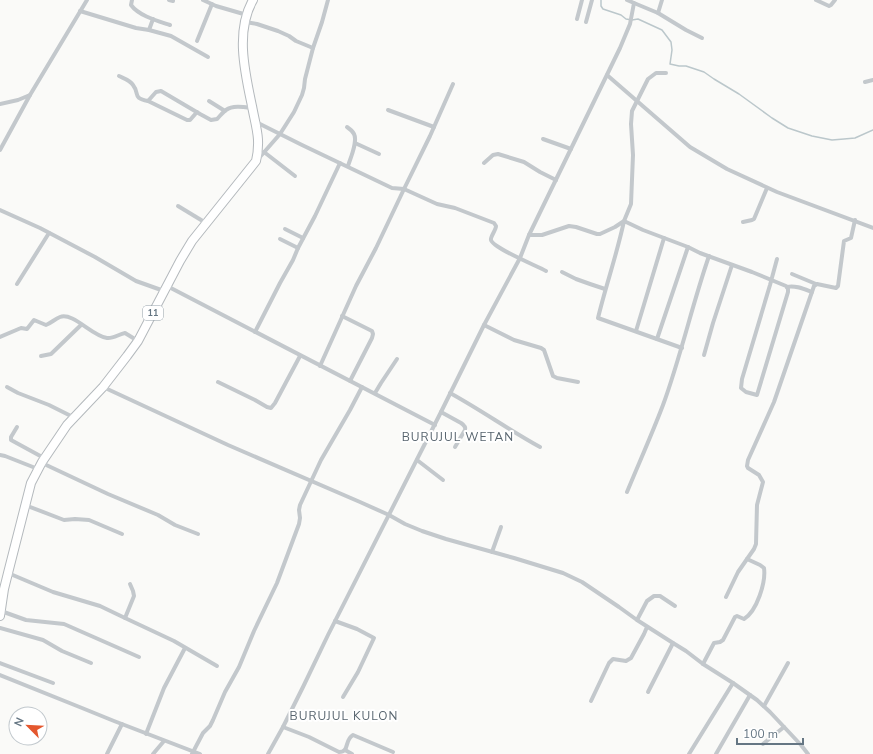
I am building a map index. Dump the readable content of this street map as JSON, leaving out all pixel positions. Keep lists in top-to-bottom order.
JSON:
{
  "streets": {
    "highway": ["11"]
  },
  "districts": ["BURUJUL WETAN", "BURUJUL KULON"],
  "scale_bar": "100 m",
  "north": "top left"
}
